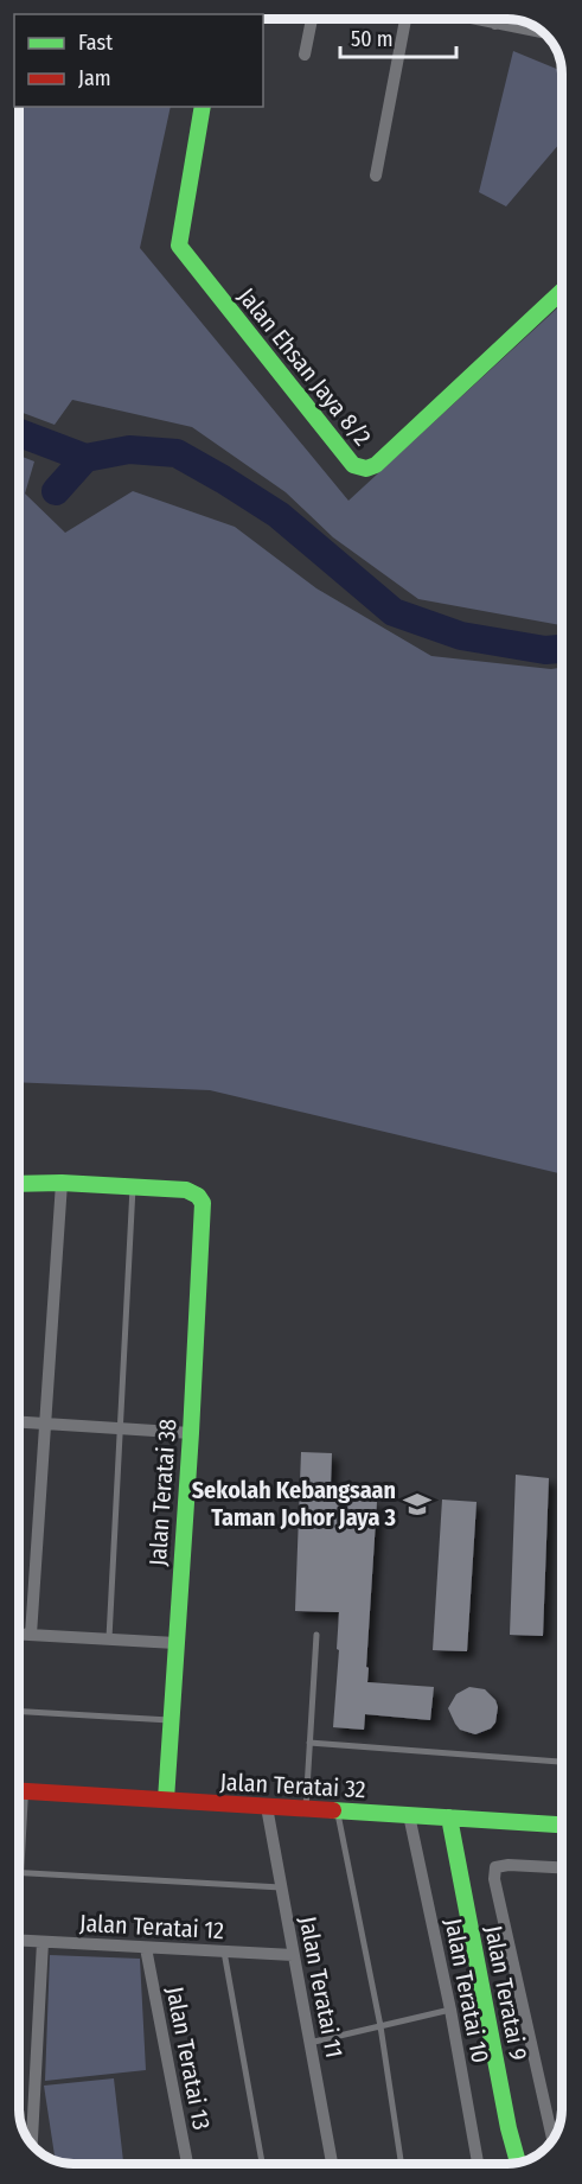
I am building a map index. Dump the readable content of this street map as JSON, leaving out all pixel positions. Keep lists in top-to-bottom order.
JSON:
{
  "streets": {
    "street": [
      "Jalan Ehsan Jaya 8/2",
      "Jalan Teratai 38",
      "Jalan Teratai 32",
      "Jalan Teratai 12",
      "Jalan Teratai 11",
      "Jalan Teratai 10",
      "Jalan Teratai 9",
      "Jalan Teratai 13"
    ]
  },
  "crossings": [
    ["Jalan Teratai 38", "Jalan Teratai 32"],
    ["Jalan Teratai 32", "Jalan Teratai 11"],
    ["Jalan Teratai 32", "Jalan Teratai 10"],
    ["Jalan Teratai 32", "Jalan Teratai 9"],
    ["Jalan Teratai 12", "Jalan Teratai 11"],
    ["Jalan Teratai 12", "Jalan Teratai 13"]
  ],
  "places": {
    "school or university": ["Sekolah Kebangsaan Taman Johor Jaya 3"]
  },
  "legend": ["Fast", "Jam"],
  "scale_bar": "50 m"
}
